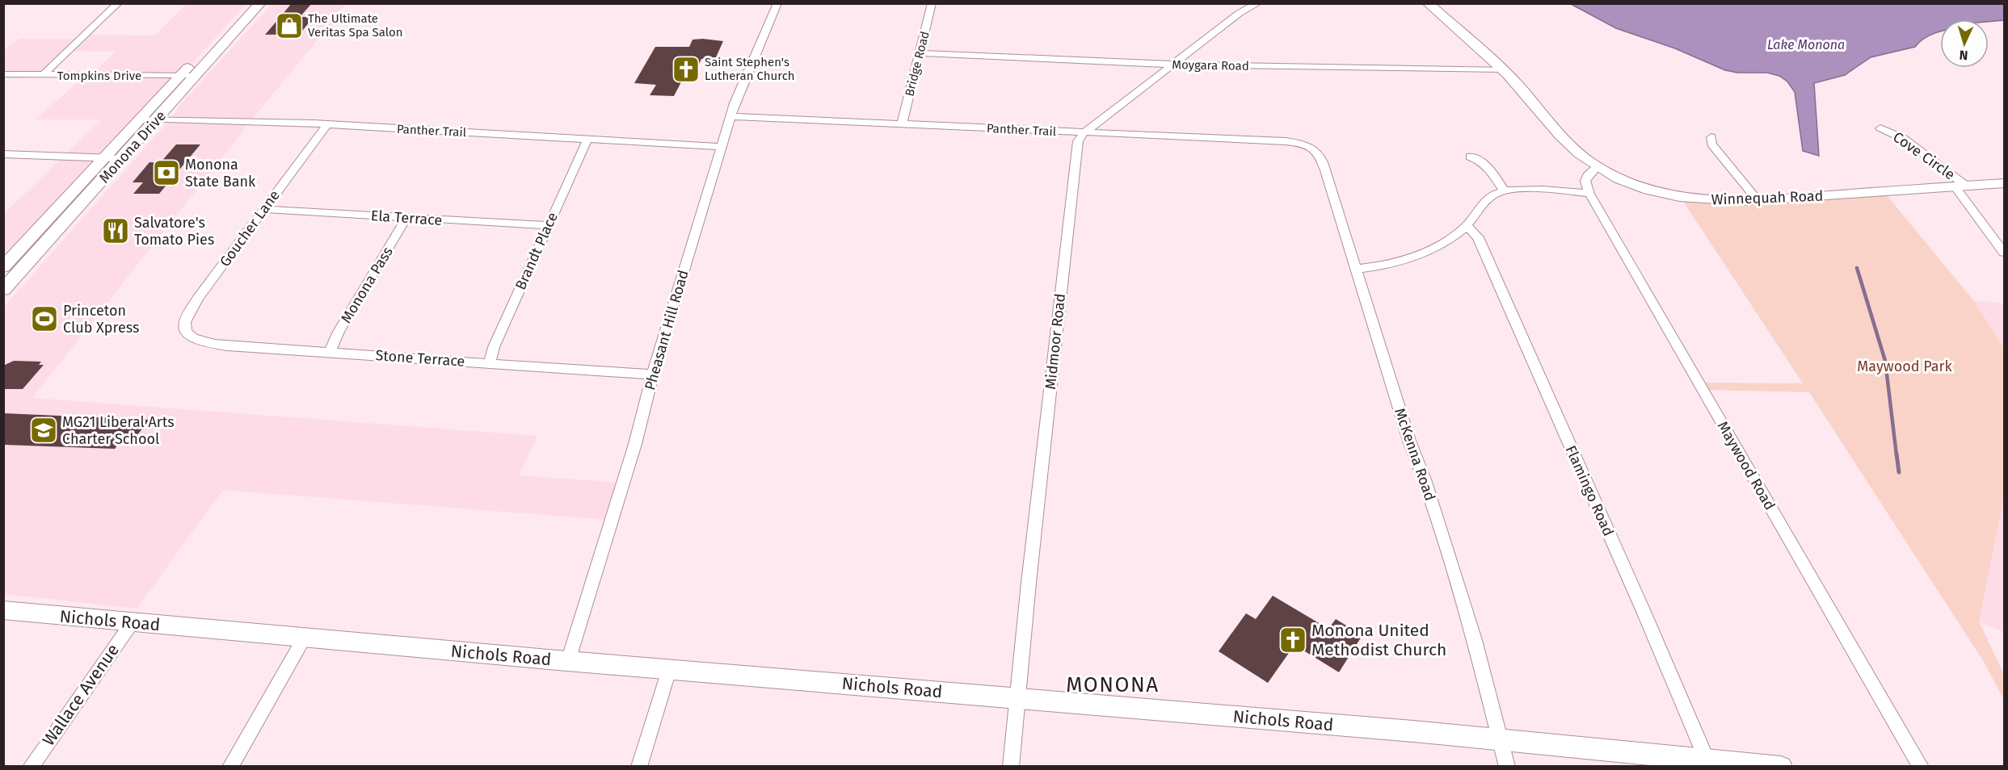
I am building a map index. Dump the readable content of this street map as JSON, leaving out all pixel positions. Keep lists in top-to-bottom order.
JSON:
{
  "streets": {
    "street": [
      "Bridge Road",
      "Moygara Road",
      "Tompkins Drive",
      "Panther Trail",
      "Monona Drive",
      "Cove Circle",
      "Winnequah Road",
      "Ela Terrace",
      "Goucher Lane",
      "Brandt Place",
      "Monona Pass",
      "Pheasant Hill Road",
      "Midmoor Road",
      "Stone Terrace",
      "McKenna Road",
      "Maywood Road",
      "Flamingo Road",
      "Nichols Road",
      "Wallace Avenue"
    ]
  },
  "crossings": [
    ["Bridge Road", "Moygara Road"],
    ["Bridge Road", "Panther Trail"],
    ["Moygara Road", "Winnequah Road"],
    ["Tompkins Drive", "Monona Drive"],
    ["Panther Trail", "Monona Drive"],
    ["Panther Trail", "Goucher Lane"],
    ["Panther Trail", "Brandt Place"],
    ["Panther Trail", "Pheasant Hill Road"],
    ["Panther Trail", "Midmoor Road"],
    ["Panther Trail", "McKenna Road"],
    ["Cove Circle", "Winnequah Road"],
    ["Ela Terrace", "Goucher Lane"],
    ["Ela Terrace", "Brandt Place"],
    ["Ela Terrace", "Monona Pass"],
    ["Goucher Lane", "Stone Terrace"],
    ["Brandt Place", "Stone Terrace"],
    ["Monona Pass", "Stone Terrace"],
    ["Pheasant Hill Road", "Stone Terrace"],
    ["Pheasant Hill Road", "Nichols Road"],
    ["Midmoor Road", "Nichols Road"],
    ["McKenna Road", "Nichols Road"],
    ["Flamingo Road", "Nichols Road"],
    ["Nichols Road", "Wallace Avenue"]
  ],
  "districts": ["MONONA"],
  "water": ["Lake Monona"],
  "parks": ["Maywood Park"],
  "places": {
    "shop": ["The Ultimate Veritas Spa Salon"],
    "church": ["Saint Stephen's Lutheran Church", "Monona United Methodist Church"],
    "bank": ["Monona State Bank"],
    "restaurant": ["Salvatore's Tomato Pies"],
    "sports": ["Princeton Club Xpress"],
    "school or university": ["MG21 Liberal Arts Charter School"]
  },
  "north": "bottom"
}
